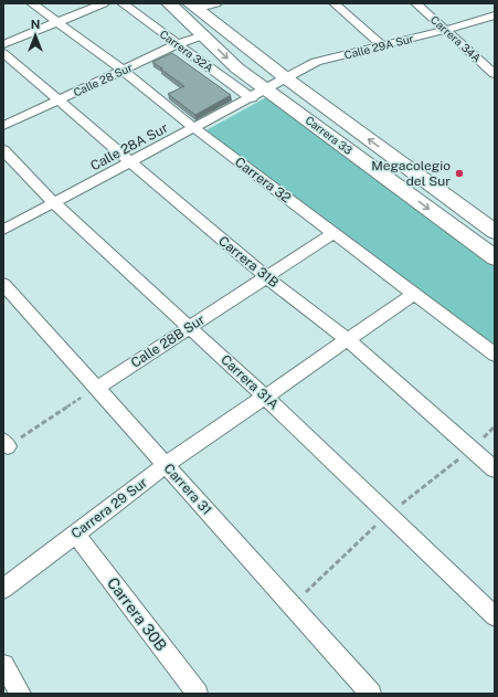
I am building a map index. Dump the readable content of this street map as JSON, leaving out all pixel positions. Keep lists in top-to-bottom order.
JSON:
{
  "streets": {
    "main road": ["Carrera 33"],
    "street": [
      "Carrera 34A",
      "Calle 29A Sur",
      "Carrera 32A",
      "Calle 28 Sur",
      "Calle 28A Sur",
      "Carrera 32",
      "Carrera 31B",
      "Calle 28B Sur",
      "Carrera 31A",
      "Carrera 31",
      "Carrera 29 Sur",
      "Carrera 30B"
    ]
  },
  "crossings": [
    ["Carrera 34A", "Calle 29A Sur"],
    ["Calle 29A Sur", "Carrera 33"],
    ["Calle 29A Sur", "Calle 28A Sur"],
    ["Carrera 32A", "Calle 28 Sur"],
    ["Carrera 32A", "Calle 28A Sur"],
    ["Calle 28 Sur", "Carrera 33"],
    ["Calle 28 Sur", "Carrera 32"],
    ["Calle 28 Sur", "Carrera 31B"],
    ["Carrera 33", "Calle 28A Sur"],
    ["Calle 28A Sur", "Carrera 32"],
    ["Calle 28A Sur", "Carrera 31B"],
    ["Calle 28A Sur", "Carrera 31A"],
    ["Carrera 32", "Calle 28B Sur"],
    ["Carrera 32", "Carrera 29 Sur"],
    ["Carrera 31B", "Calle 28B Sur"],
    ["Carrera 31B", "Carrera 29 Sur"],
    ["Calle 28B Sur", "Carrera 31A"],
    ["Calle 28B Sur", "Carrera 31"],
    ["Carrera 31A", "Carrera 29 Sur"],
    ["Carrera 31", "Carrera 29 Sur"],
    ["Carrera 29 Sur", "Carrera 30B"]
  ],
  "places": ["Megacolegio del Sur"],
  "north": "top"
}
